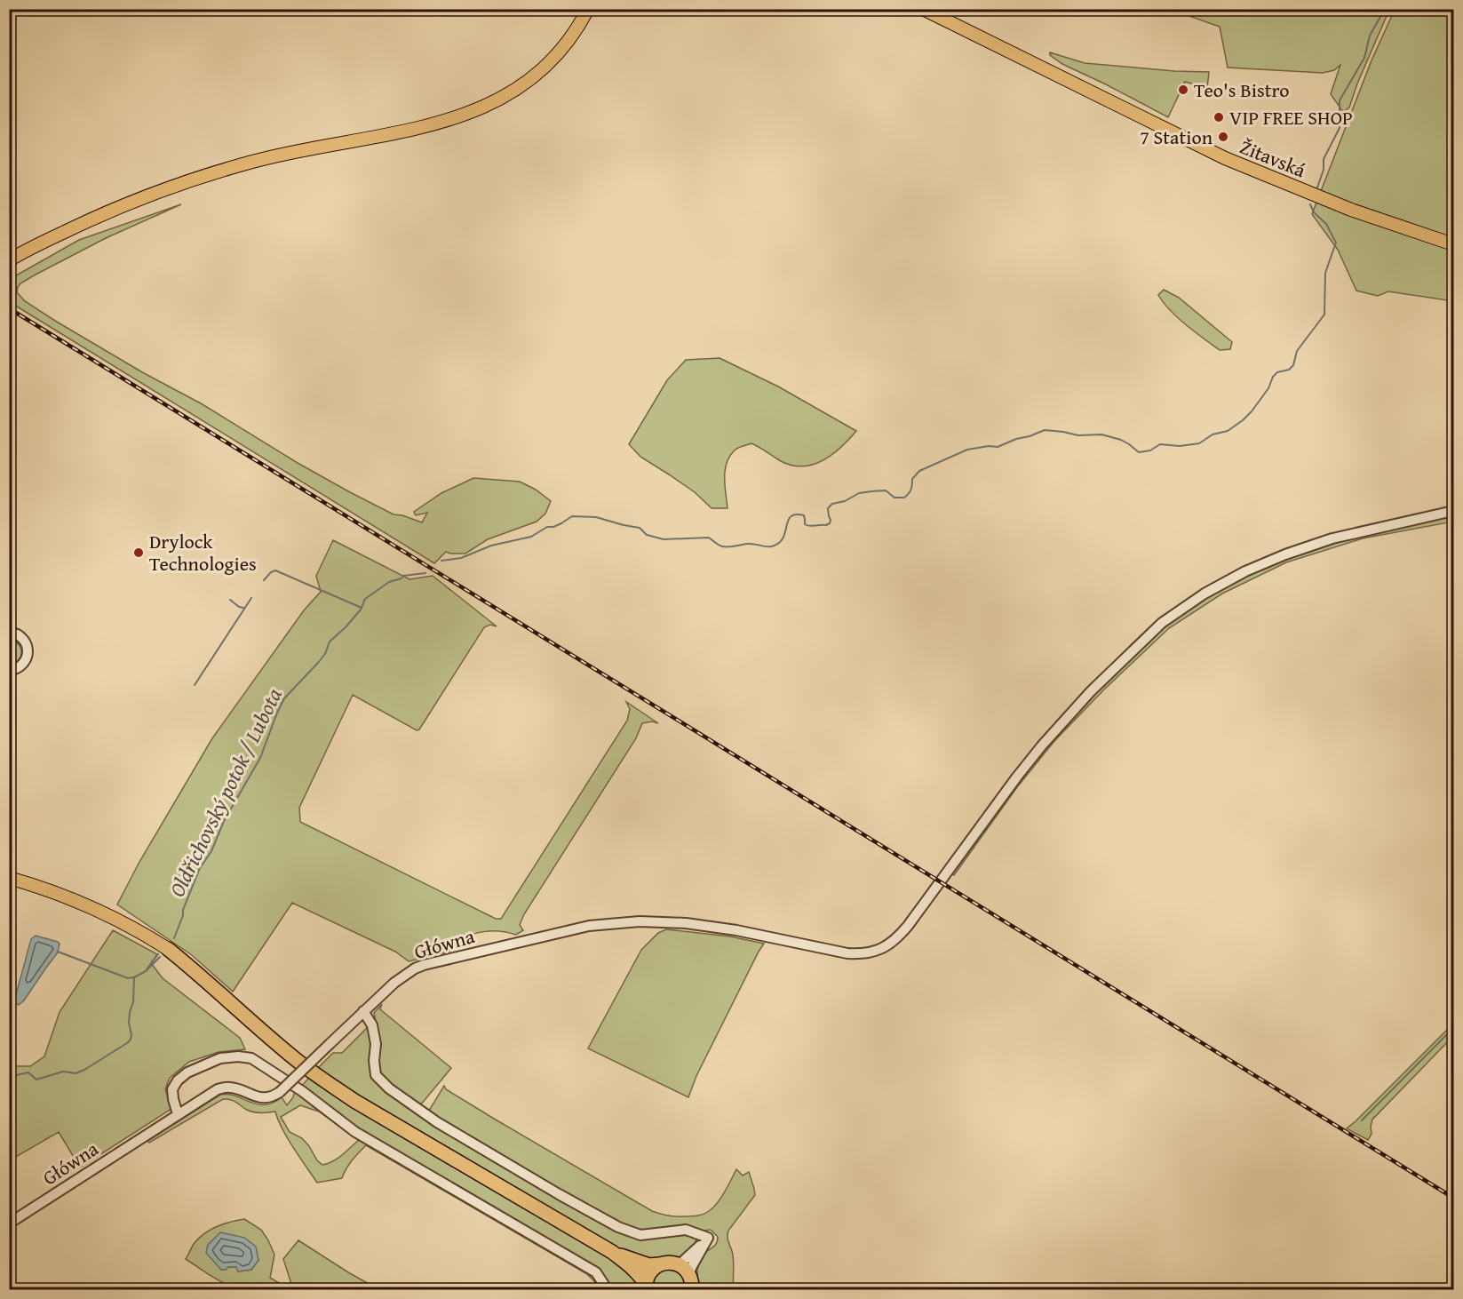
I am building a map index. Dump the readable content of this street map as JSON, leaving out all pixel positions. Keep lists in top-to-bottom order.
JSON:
{
  "streets": {
    "main road": ["Žitavská"],
    "street": ["Główna"]
  },
  "water": ["Oldřichovský potok / Lubota"],
  "places": [
    "Teo's Bistro",
    "VIP FREE SHOP",
    "7 Station",
    "Drylock Technologies"
  ]
}
